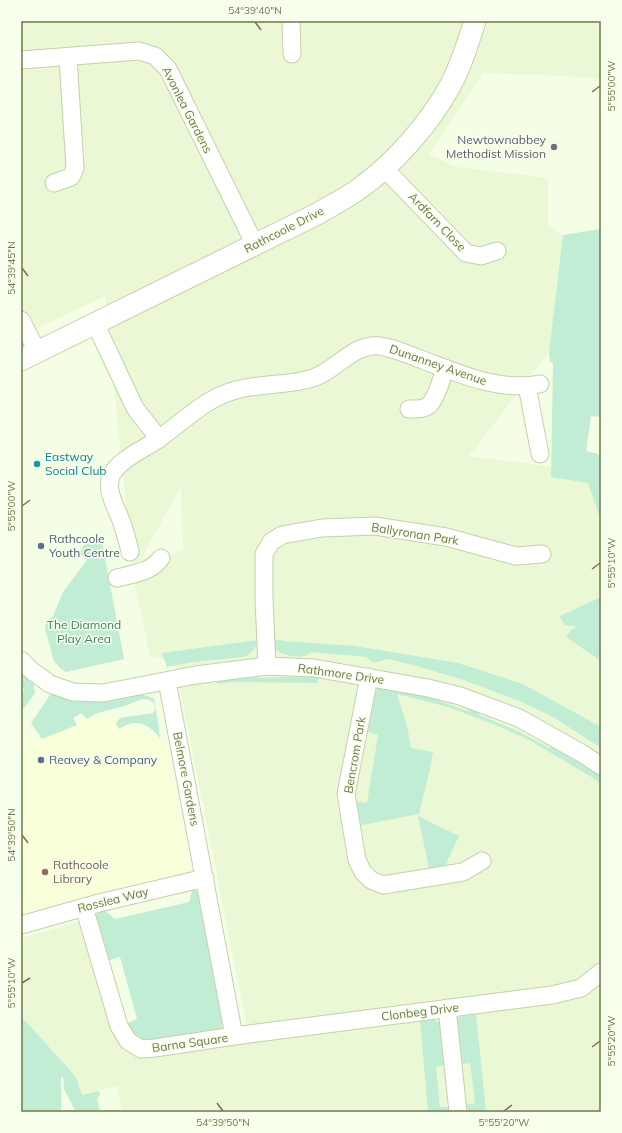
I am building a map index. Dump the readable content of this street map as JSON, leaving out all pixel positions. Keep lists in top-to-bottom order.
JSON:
{
  "streets": {
    "street": [
      "Avonlea Gardens",
      "Ardfarn Close",
      "Rathcoole Drive",
      "Dunanney Avenue",
      "Ballyronan Park",
      "Rathmore Drive",
      "Bencrom Park",
      "Belmore Gardens",
      "Rosslea Way",
      "Clonbeg Drive",
      "Barna Square"
    ]
  },
  "crossings": [
    ["Avonlea Gardens", "Rathcoole Drive"],
    ["Ardfarn Close", "Rathcoole Drive"],
    ["Ballyronan Park", "Rathmore Drive"],
    ["Rathmore Drive", "Bencrom Park"],
    ["Rathmore Drive", "Belmore Gardens"],
    ["Belmore Gardens", "Rosslea Way"],
    ["Belmore Gardens", "Barna Square"],
    ["Rosslea Way", "Barna Square"],
    ["Clonbeg Drive", "Barna Square"]
  ],
  "parks": ["The Diamond Play Area"],
  "places": [
    "Newtownabbey Methodist Mission",
    "Eastway Social Club",
    "Rathcoole Youth Centre",
    "Reavey & Company",
    "Rathcoole Library"
  ],
  "coordinates": [
    "54°39'40\"N",
    "5°55'00\"W",
    "54°39'45\"N",
    "5°55'10\"W",
    "54°39'50\"N",
    "5°55'20\"W"
  ]
}
